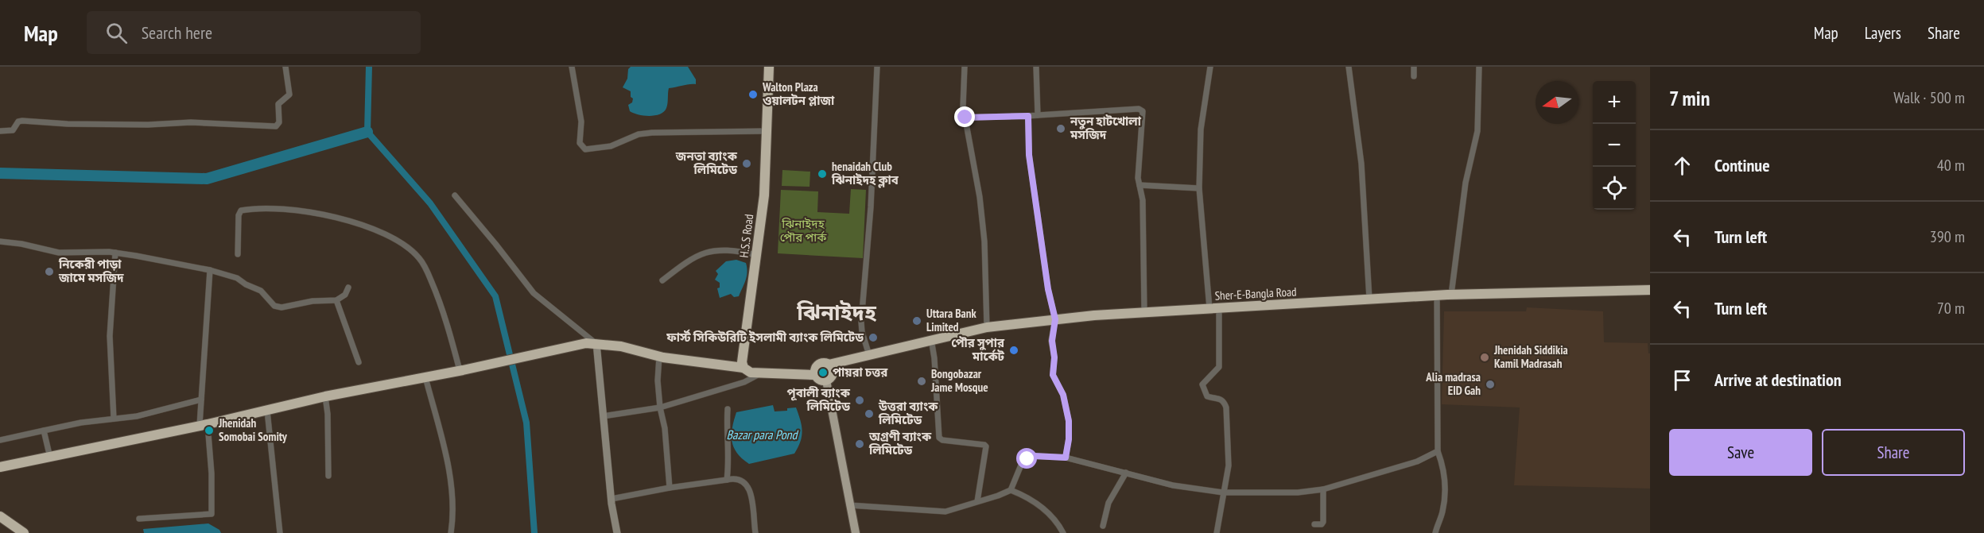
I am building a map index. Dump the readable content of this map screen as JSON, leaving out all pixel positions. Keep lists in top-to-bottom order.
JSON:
{
  "streets": {
    "highway": ["H.S.S Road", "Sher-E-Bangla Road"]
  },
  "districts": ["ঝিনাইদহ"],
  "water": ["Bazar para Pond"],
  "parks": ["ঝিনাইদহ পৌর পার্ক"],
  "places": [
    "Walton Plaza ওয়ালটন প্লাজা",
    "নতুন হাটখোলা মসজিদ",
    "জনতা ব্যাংক লিমিটেড",
    "henaidah Club ঝিনাইদহ ক্লাব",
    "নিকেরী পাড়া জামে মসজিদ",
    "Uttara Bank Limited",
    "ফার্স্ট সিকিউরিটি ইসলামী ব্যাংক লিমিটেড",
    "পৌর সুপার মার্কেট",
    "Jhenidah Siddikia Kamil Madrasah",
    "পায়রা চত্তর",
    "Bongobazar Jame Mosque",
    "Alia madrasa EID Gah",
    "পূবালী ব্যাংক লিমিটেড",
    "উত্তরা ব্যাংক লিমিটেড",
    "Jhenidah Somobai Somity",
    "অগ্রণী ব্যাংক লিমিটেড"
  ],
  "north": "left",
  "page": {
    "header": "Map",
    "search": "Search here",
    "nav": ["Map", "Layers", "Share"],
    "heading": ["7 min", "Walk · 500 m"],
    "map_buttons": ["+", "−"],
    "list": [
      ["Continue", "40 m"],
      ["Turn left", "390 m"],
      ["Turn left", "70 m"],
      "Arrive at destination"
    ],
    "buttons": ["Save", "Share"]
  }
}
